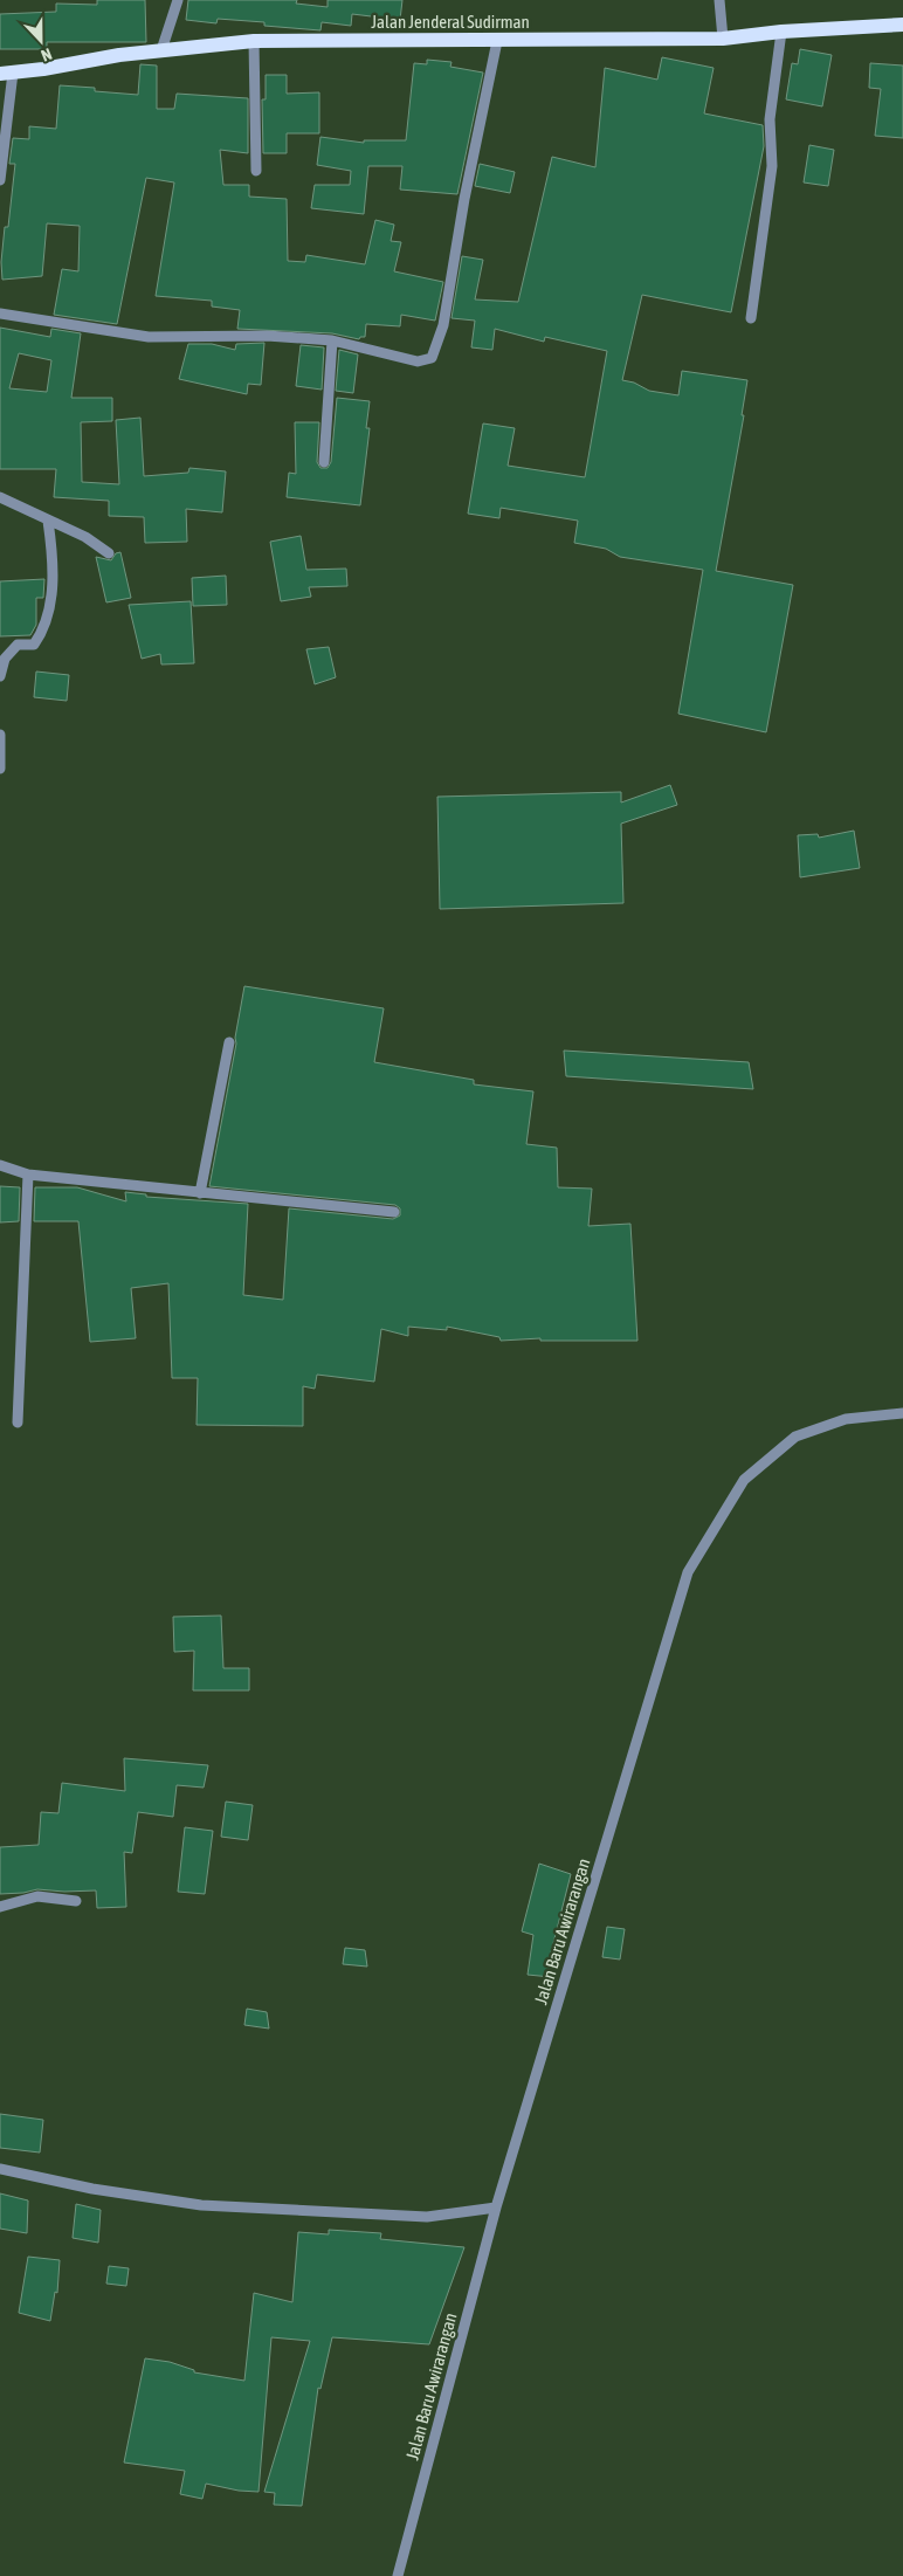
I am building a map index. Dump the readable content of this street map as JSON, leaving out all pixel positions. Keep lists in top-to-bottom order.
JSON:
{
  "streets": {
    "main road": ["Jalan Jenderal Sudirman"],
    "street": ["Jalan Baru Awirarangan"]
  },
  "north": "bottom"
}
